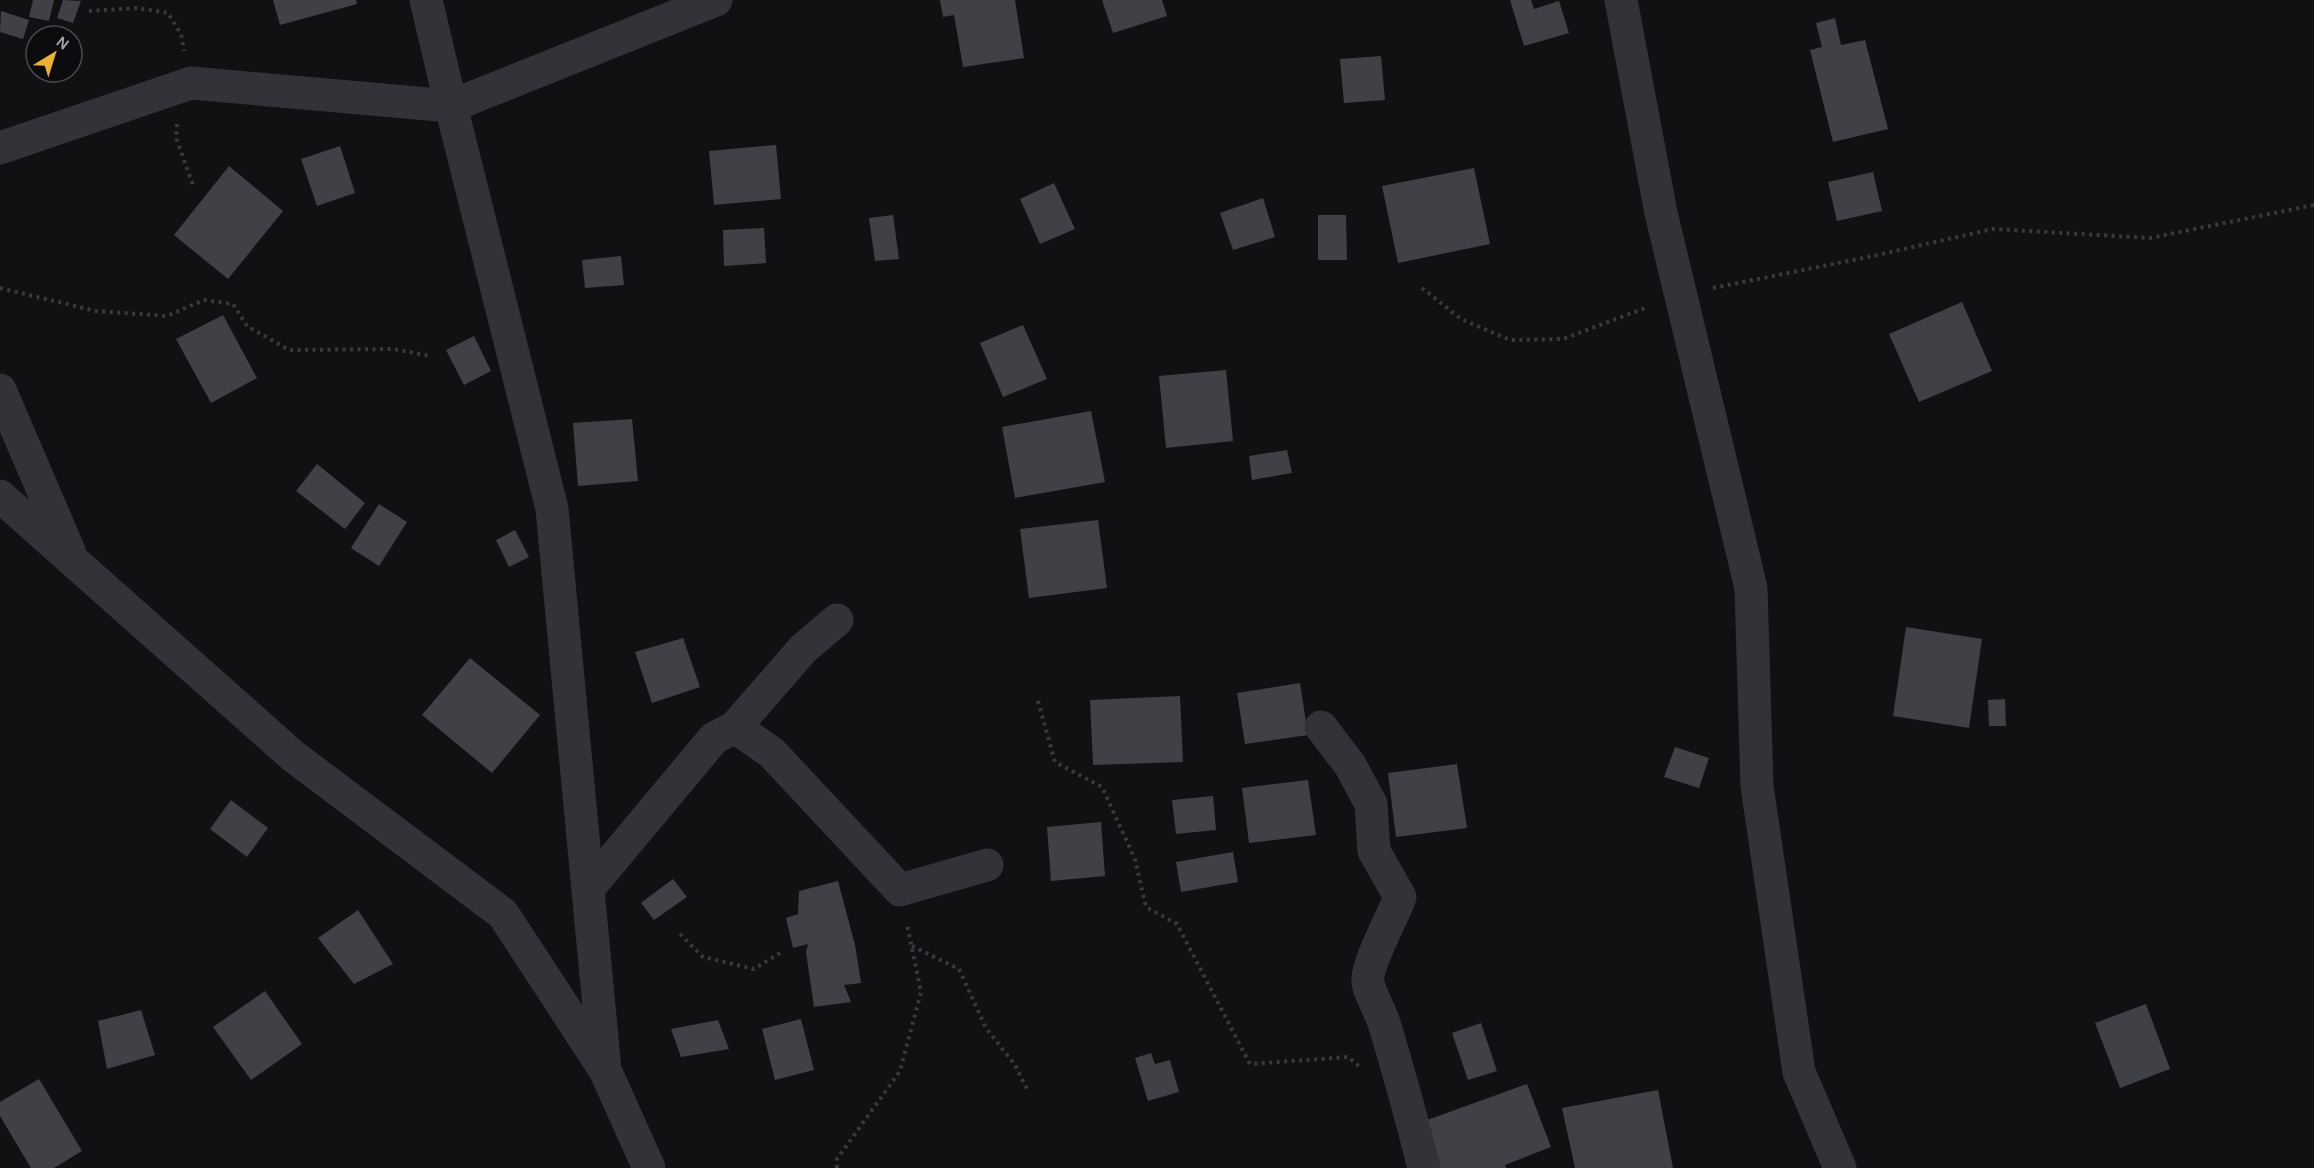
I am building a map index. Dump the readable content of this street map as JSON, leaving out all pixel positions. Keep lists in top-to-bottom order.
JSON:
{
  "north": "top right"
}
